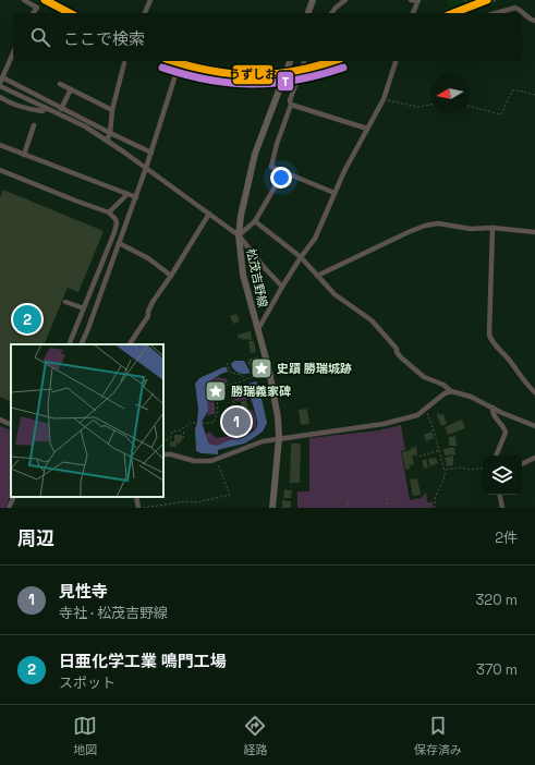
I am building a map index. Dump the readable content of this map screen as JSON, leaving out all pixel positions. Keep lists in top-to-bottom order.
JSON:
{
  "streets": {
    "main road": ["松茂吉野線"]
  },
  "places": {
    "place": ["史蹟 勝瑞城跡", "勝瑞義家碑"]
  },
  "lines": ["transit line うずしお", "transit line T"],
  "north": "left",
  "page": {
    "search": "ここで検索",
    "pins": ["2", "1"],
    "heading": ["周辺", "2件"],
    "list": [
      {
        "mark": "1",
        "name": "見性寺",
        "note": "寺社 · 松茂吉野線",
        "value": "320 m"
      },
      {
        "mark": "2",
        "name": "日亜化学工業 鳴門工場",
        "note": "スポット",
        "value": "370 m"
      }
    ],
    "nav": ["地図", "経路", "保存済み"]
  }
}
